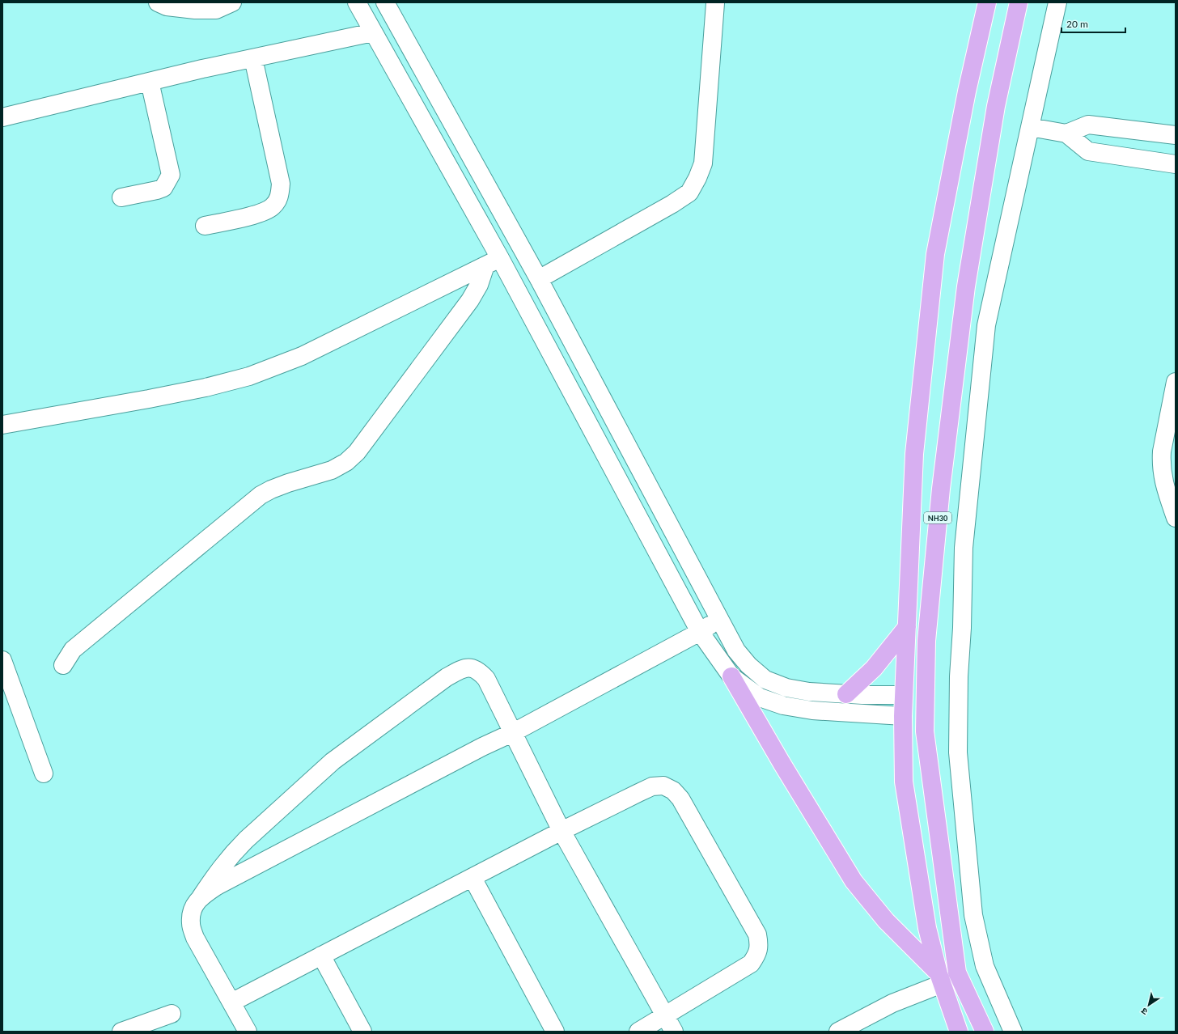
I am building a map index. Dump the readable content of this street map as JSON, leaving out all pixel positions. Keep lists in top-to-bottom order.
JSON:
{
  "streets": {
    "highway": ["NH30"]
  },
  "scale_bar": "20 m",
  "north": "bottom left"
}
